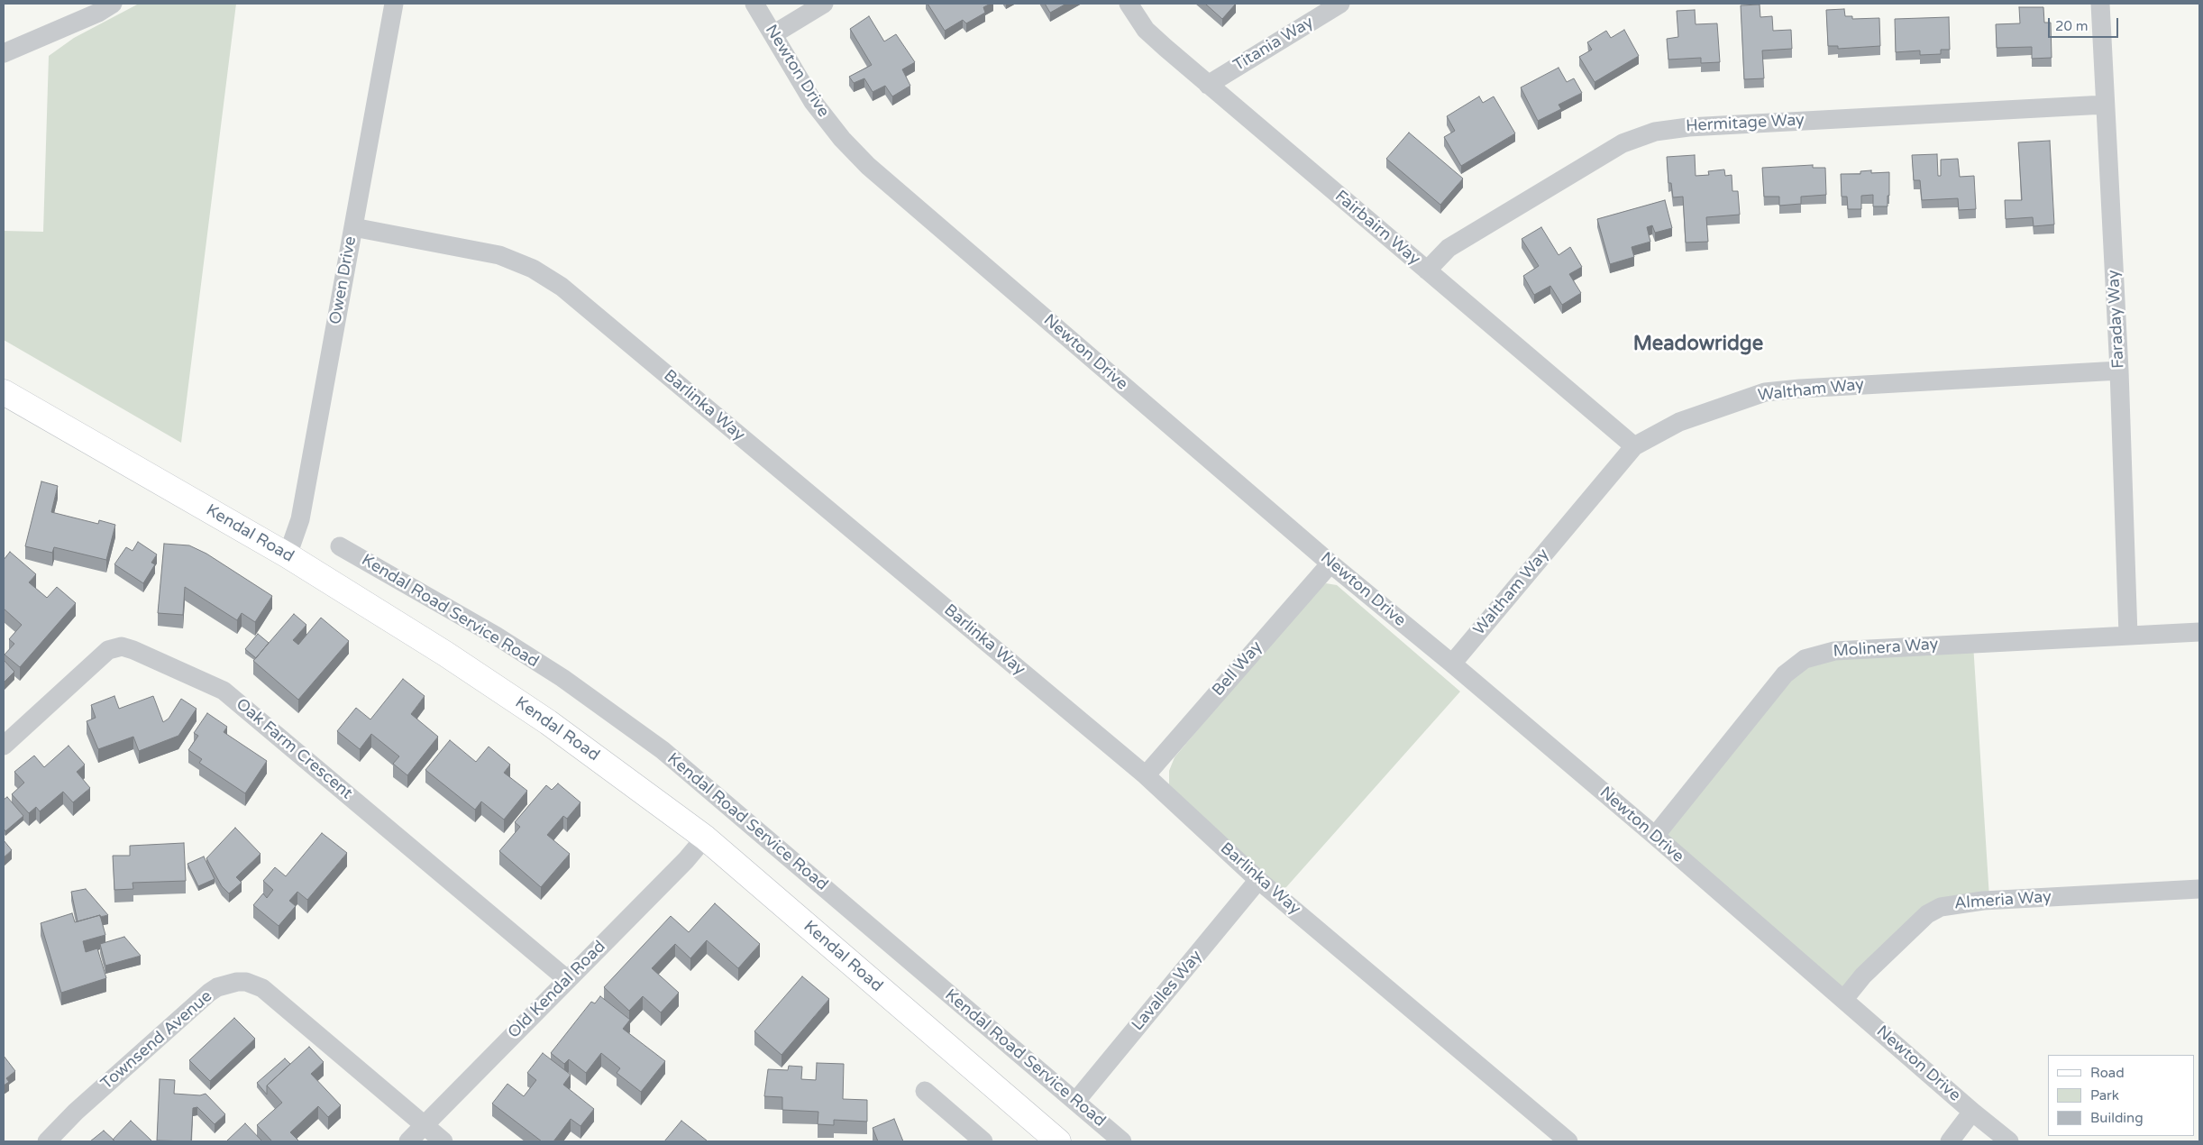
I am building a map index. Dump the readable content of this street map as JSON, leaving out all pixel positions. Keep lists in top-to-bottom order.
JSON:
{
  "streets": {
    "main road": ["Kendal Road"],
    "street": [
      "Titania Way",
      "Newton Drive",
      "Hermitage Way",
      "Fairbairn Way",
      "Owen Drive",
      "Faraday Way",
      "Waltham Way",
      "Barlinka Way",
      "Kendal Road Service Road",
      "Molinera Way",
      "Bell Way",
      "Oak Farm Crescent",
      "Almeria Way",
      "Old Kendal Road",
      "Lavalles Way",
      "Townsend Avenue"
    ]
  },
  "crossings": [
    ["Titania Way", "Fairbairn Way"],
    ["Newton Drive", "Waltham Way"],
    ["Newton Drive", "Molinera Way"],
    ["Newton Drive", "Bell Way"],
    ["Newton Drive", "Almeria Way"],
    ["Hermitage Way", "Fairbairn Way"],
    ["Hermitage Way", "Faraday Way"],
    ["Fairbairn Way", "Waltham Way"],
    ["Owen Drive", "Barlinka Way"],
    ["Owen Drive", "Kendal Road"],
    ["Faraday Way", "Waltham Way"],
    ["Faraday Way", "Molinera Way"],
    ["Barlinka Way", "Bell Way"],
    ["Barlinka Way", "Lavalles Way"],
    ["Kendal Road", "Old Kendal Road"],
    ["Kendal Road Service Road", "Lavalles Way"],
    ["Oak Farm Crescent", "Old Kendal Road"],
    ["Old Kendal Road", "Townsend Avenue"]
  ],
  "districts": ["Meadowridge"],
  "legend": ["Road", "Park", "Building"],
  "scale_bar": "20 m"
}
